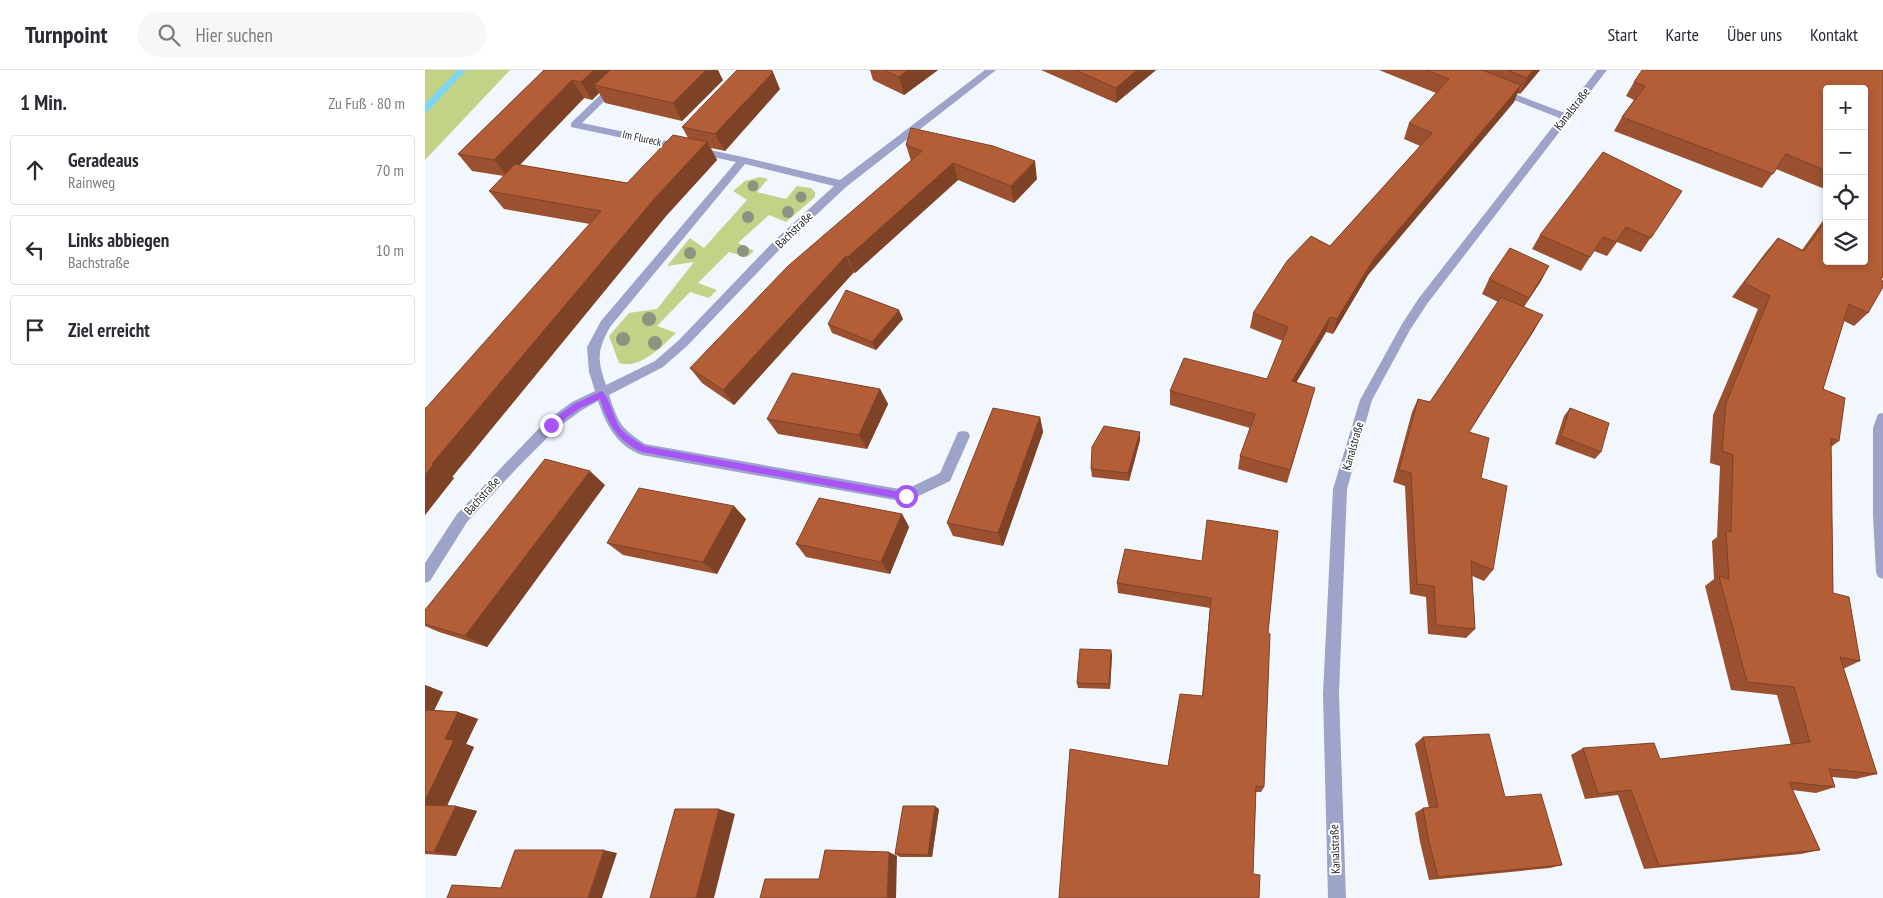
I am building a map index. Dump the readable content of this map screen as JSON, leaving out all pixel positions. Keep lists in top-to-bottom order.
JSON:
{
  "streets": {
    "street": ["Kanalstraße", "Im Flureck", "Bachstraße"]
  },
  "crossings": [
    ["Im Flureck", "Bachstraße"]
  ],
  "page": {
    "header": "Turnpoint",
    "search": "Hier suchen",
    "nav": [
      "Start",
      "Karte",
      "Über uns",
      "Kontakt"
    ],
    "heading": ["1 Min.", "Zu Fuß · 80 m"],
    "map_buttons": ["+", "−"],
    "list": [
      ["Geradeaus", "Rainweg", "70 m"],
      ["Links abbiegen", "Bachstraße", "10 m"],
      "Ziel erreicht"
    ]
  }
}
